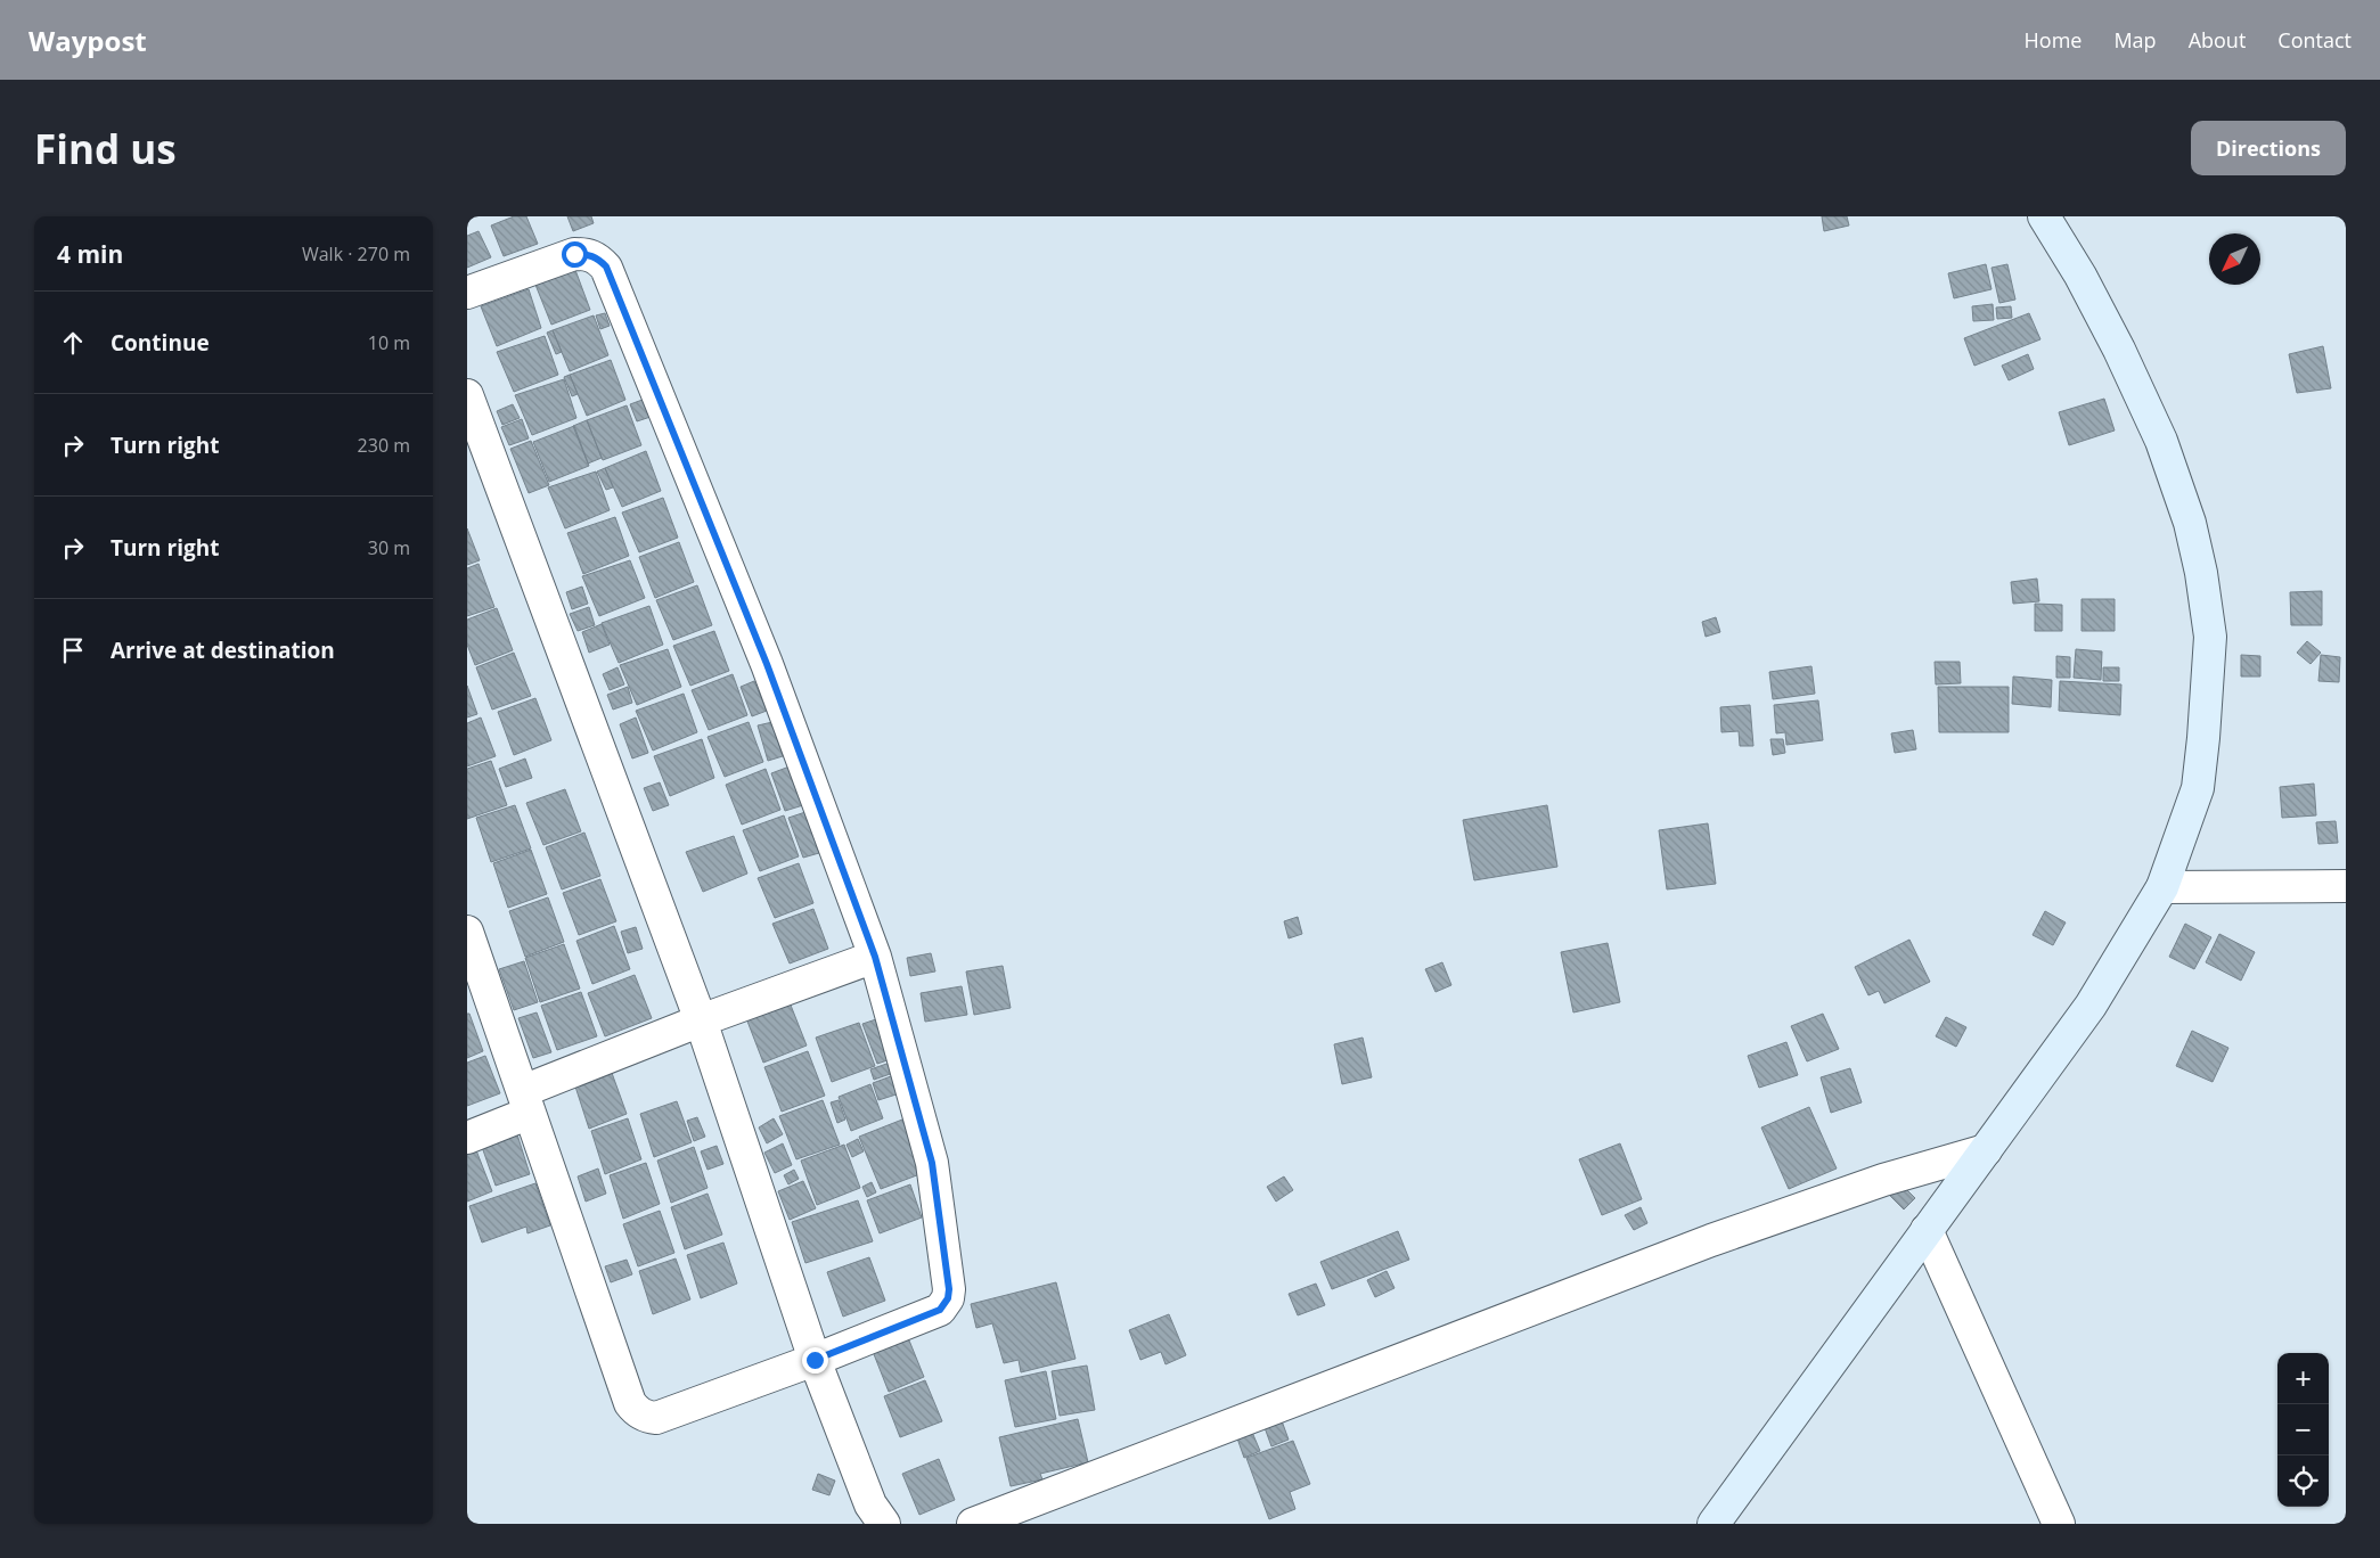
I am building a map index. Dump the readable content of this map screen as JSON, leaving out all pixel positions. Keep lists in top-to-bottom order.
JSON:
{
  "north": "bottom left",
  "page": {
    "header": "Waypost",
    "nav": [
      "Home",
      "Map",
      "About",
      "Contact"
    ],
    "buttons": "Directions",
    "title": "Find us",
    "heading": ["4 min", "Walk · 270 m"],
    "list": [
      ["Continue", "10 m"],
      ["Turn right", "230 m"],
      ["Turn right", "30 m"],
      "Arrive at destination"
    ],
    "map_buttons": ["+", "−"]
  }
}
